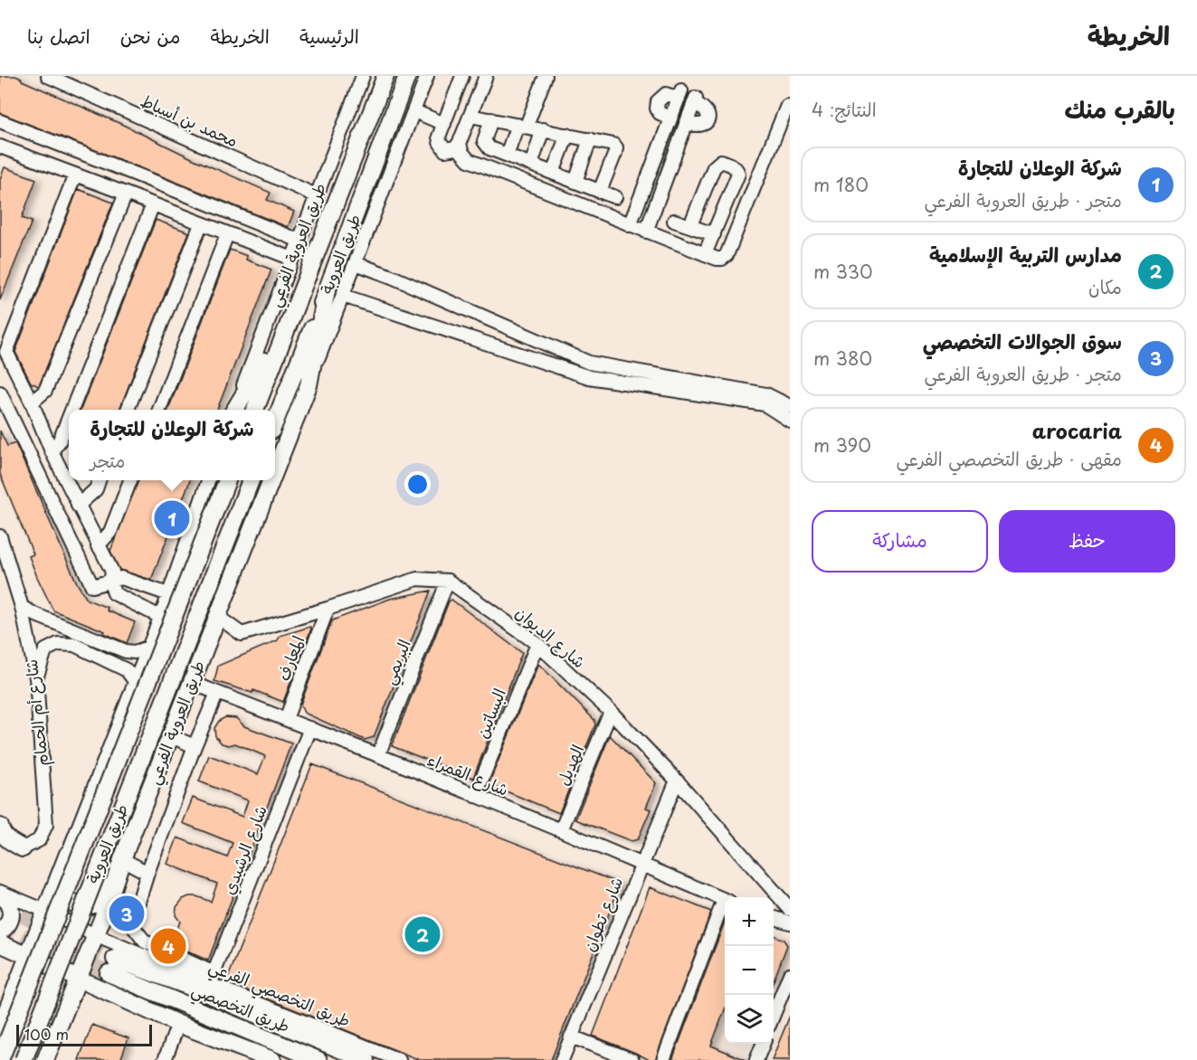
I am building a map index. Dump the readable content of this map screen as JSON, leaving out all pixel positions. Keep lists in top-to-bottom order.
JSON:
{
  "streets": {
    "main road": [
      "طريق العروبة الفرعي",
      "طريق العروبة",
      "شارع أم الحمام",
      "طريق التخصصي"
    ],
    "street": [
      "محمد بن أسباط",
      "شارع الديوان",
      "المعارف",
      "البريمي",
      "البساتين",
      "الهديل",
      "شارع القمراء",
      "شارع الرشيدي",
      "شارع تطوان",
      "طريق التخصصي الفرعي"
    ]
  },
  "crossings": [
    ["محمد بن أسباط", "طريق العروبة الفرعي"],
    ["طريق العروبة الفرعي", "طريق العروبة"],
    ["طريق العروبة الفرعي", "شارع القمراء"],
    ["طريق العروبة الفرعي", "طريق التخصصي الفرعي"],
    ["شارع الديوان", "البريمي"],
    ["شارع الديوان", "البساتين"],
    ["شارع الديوان", "الهديل"],
    ["شارع الديوان", "شارع تطوان"],
    ["المعارف", "شارع القمراء"],
    ["البريمي", "شارع القمراء"],
    ["البساتين", "شارع القمراء"],
    ["الهديل", "شارع القمراء"],
    ["شارع القمراء", "شارع الرشيدي"],
    ["شارع القمراء", "شارع تطوان"],
    ["شارع الرشيدي", "طريق التخصصي الفرعي"]
  ],
  "scale_bar": "100 m",
  "page": {
    "header": "الخريطة",
    "nav": [
      "الرئيسية",
      "الخريطة",
      "من نحن",
      "اتصل بنا"
    ],
    "heading": ["بالقرب منك", "النتائج: 4"],
    "list": [
      {
        "mark": "1",
        "name": "شركة الوعلان للتجارة",
        "note": "متجر · طريق العروبة الفرعي",
        "value": "180 m"
      },
      {
        "mark": "2",
        "name": "مدارس التربية الإسلامية",
        "note": "مكان",
        "value": "330 m"
      },
      {
        "mark": "3",
        "name": "سوق الجوالات التخصصي",
        "note": "متجر · طريق العروبة الفرعي",
        "value": "380 m"
      },
      {
        "mark": "4",
        "name": "arocaria",
        "note": "مقهى · طريق التخصصي الفرعي",
        "value": "390 m"
      }
    ],
    "popup": ["شركة الوعلان للتجارة", "متجر"],
    "buttons": ["حفظ", "مشاركة"],
    "pins": [
      "1",
      "3",
      "2",
      "4"
    ],
    "map_buttons": ["+", "−"],
    "scale": "100 m"
  }
}
